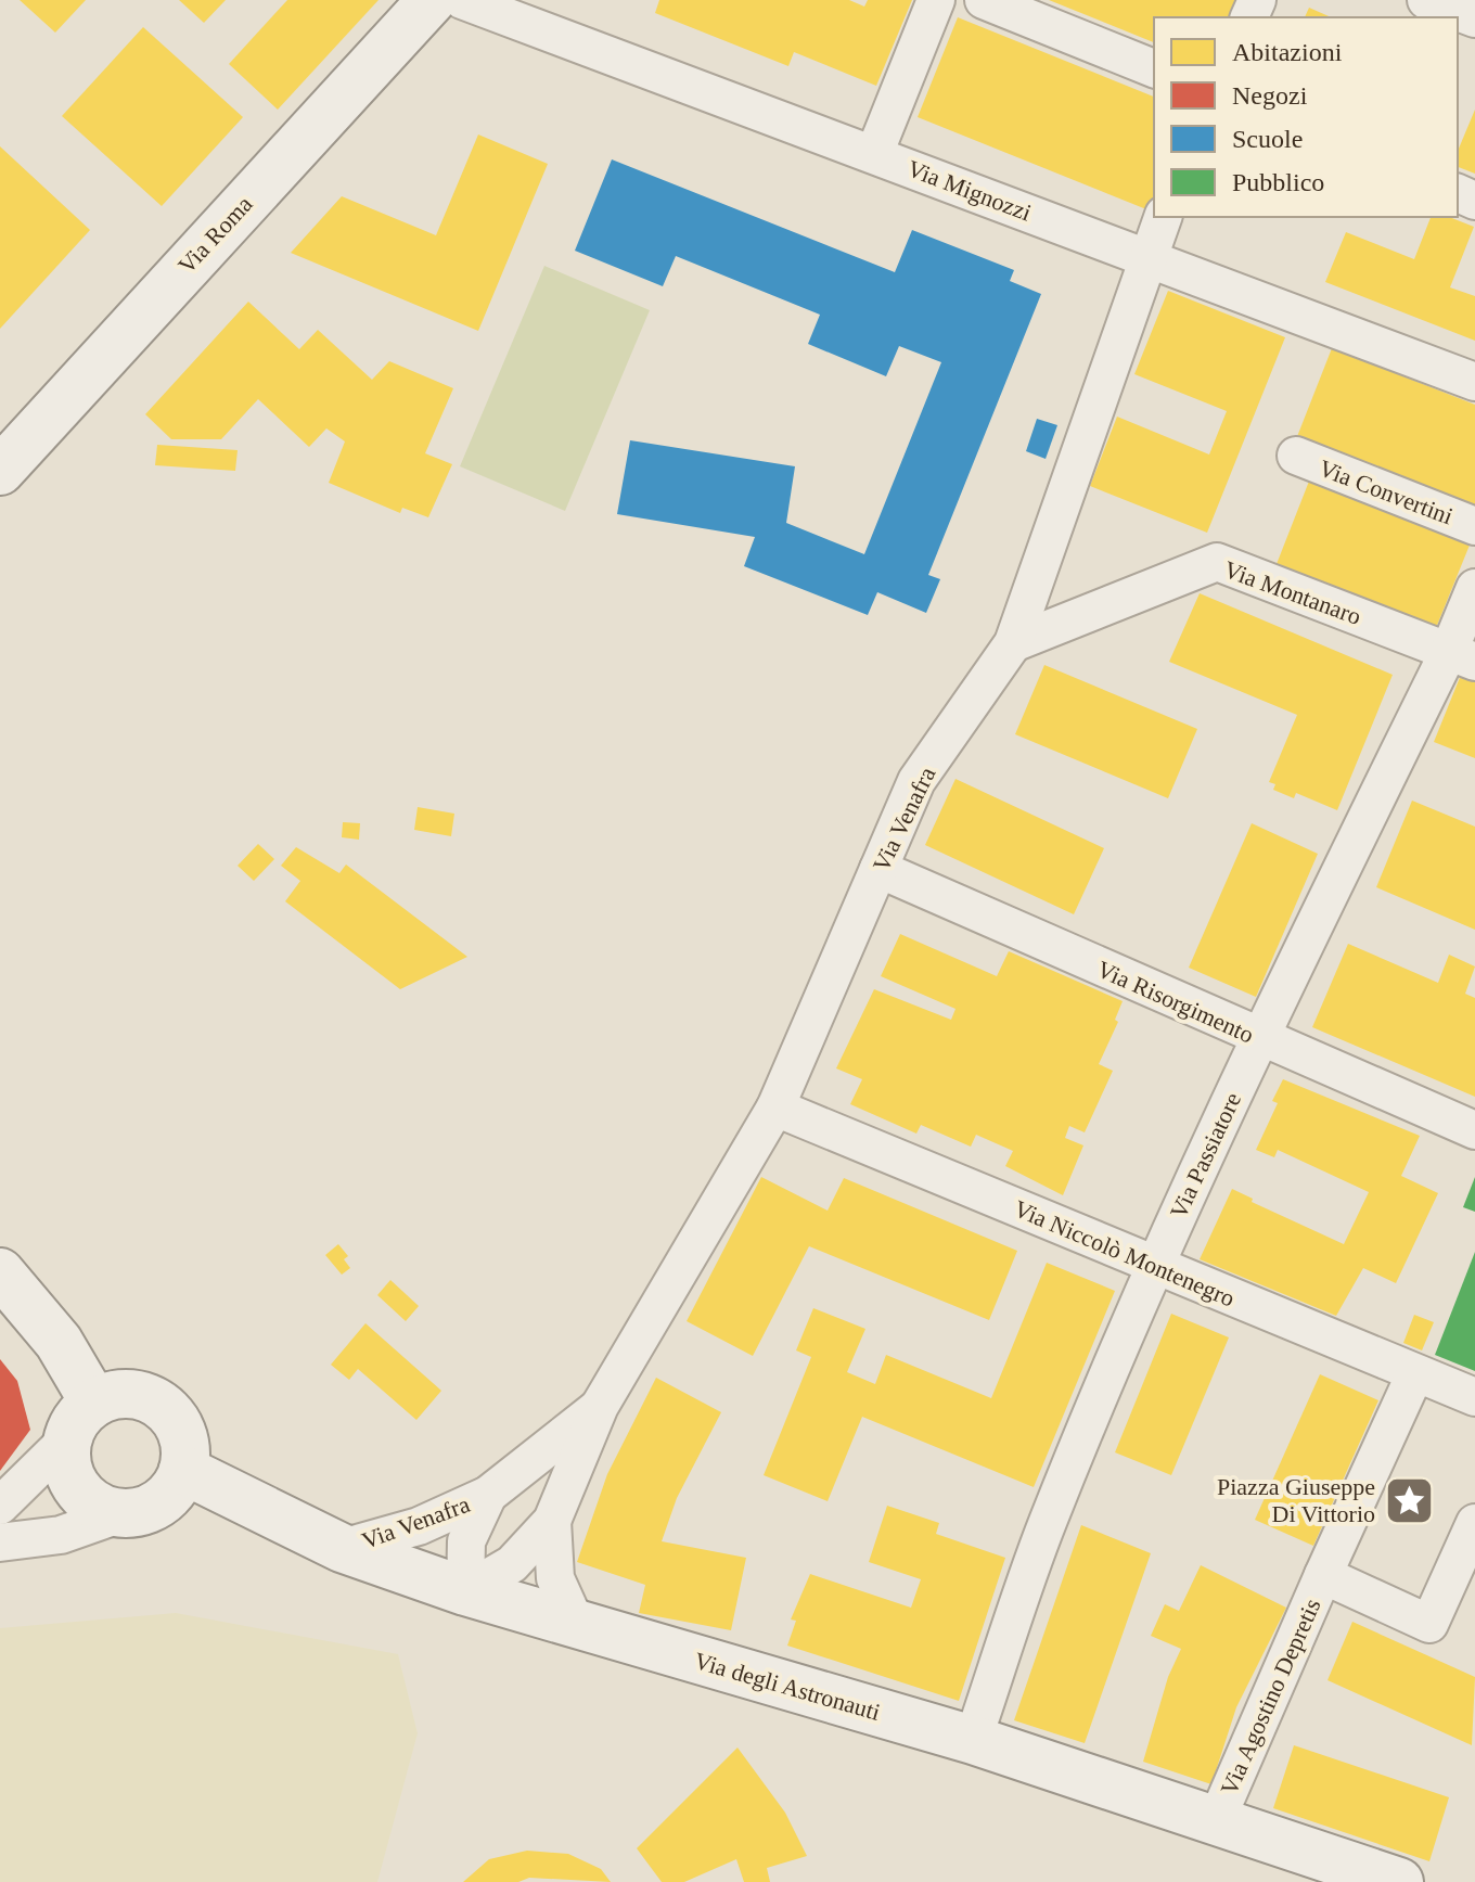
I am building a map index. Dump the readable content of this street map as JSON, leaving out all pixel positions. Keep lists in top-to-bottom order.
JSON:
{
  "streets": {
    "street": [
      "Via Mignozzi",
      "Via Roma",
      "Via Convertini",
      "Via Montanaro",
      "Via Venafra",
      "Via Risorgimento",
      "Via Passiatore",
      "Via Niccolò Montenegro",
      "Via degli Astronauti",
      "Via Agostino Depretis"
    ]
  },
  "crossings": [
    ["Via Mignozzi", "Via Venafra"],
    ["Via Montanaro", "Via Venafra"],
    ["Via Montanaro", "Via Passiatore"],
    ["Via Venafra", "Via Risorgimento"],
    ["Via Venafra", "Via Niccolò Montenegro"],
    ["Via Venafra", "Via degli Astronauti"],
    ["Via Risorgimento", "Via Passiatore"],
    ["Via Passiatore", "Via Niccolò Montenegro"],
    ["Via Passiatore", "Via degli Astronauti"],
    ["Via degli Astronauti", "Via Agostino Depretis"]
  ],
  "places": {
    "place": ["Piazza Giuseppe Di Vittorio"]
  },
  "legend": [
    "Abitazioni",
    "Negozi",
    "Scuole",
    "Pubblico"
  ]
}
